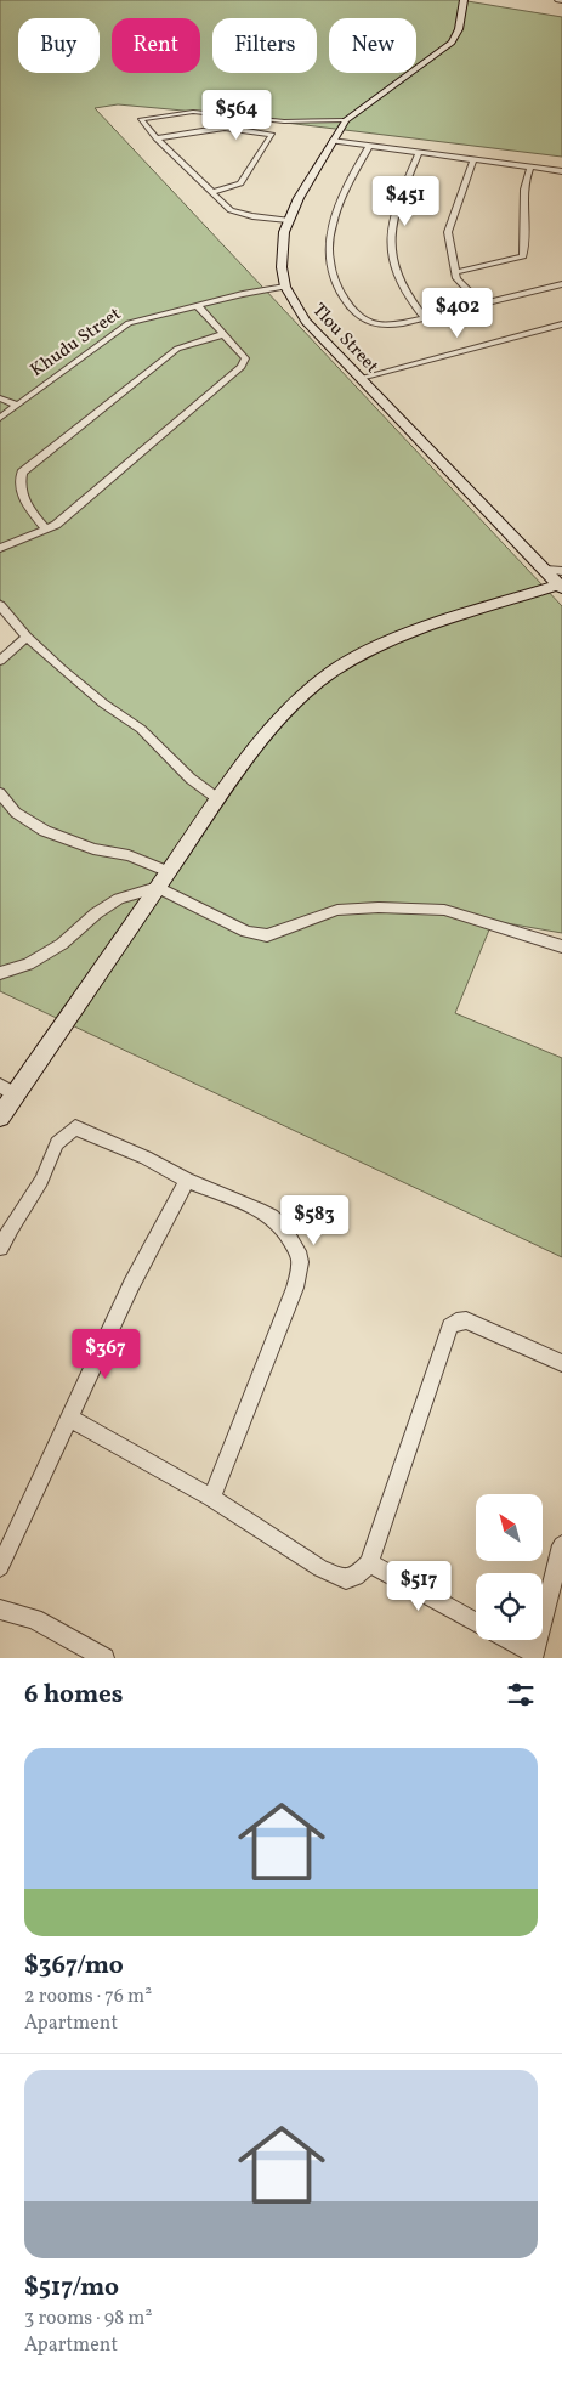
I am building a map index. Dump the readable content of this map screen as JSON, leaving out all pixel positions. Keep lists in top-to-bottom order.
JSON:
{
  "streets": {
    "street": ["Tlou Street", "Khudu Street"]
  },
  "crossings": [
    ["Tlou Street", "Khudu Street"]
  ],
  "north": "top left",
  "page": {
    "chip": [
      "Buy",
      "Rent",
      "Filters",
      "New"
    ],
    "price": [
      "$564",
      "$451",
      "$402",
      "$583",
      "$367",
      "$517"
    ],
    "heading": "6 homes",
    "list": [
      {
        "name": "$367/mo",
        "note": "2 rooms · 76 m² · Apartment"
      },
      {
        "name": "$517/mo",
        "note": "3 rooms · 98 m² · Apartment"
      }
    ]
  }
}
